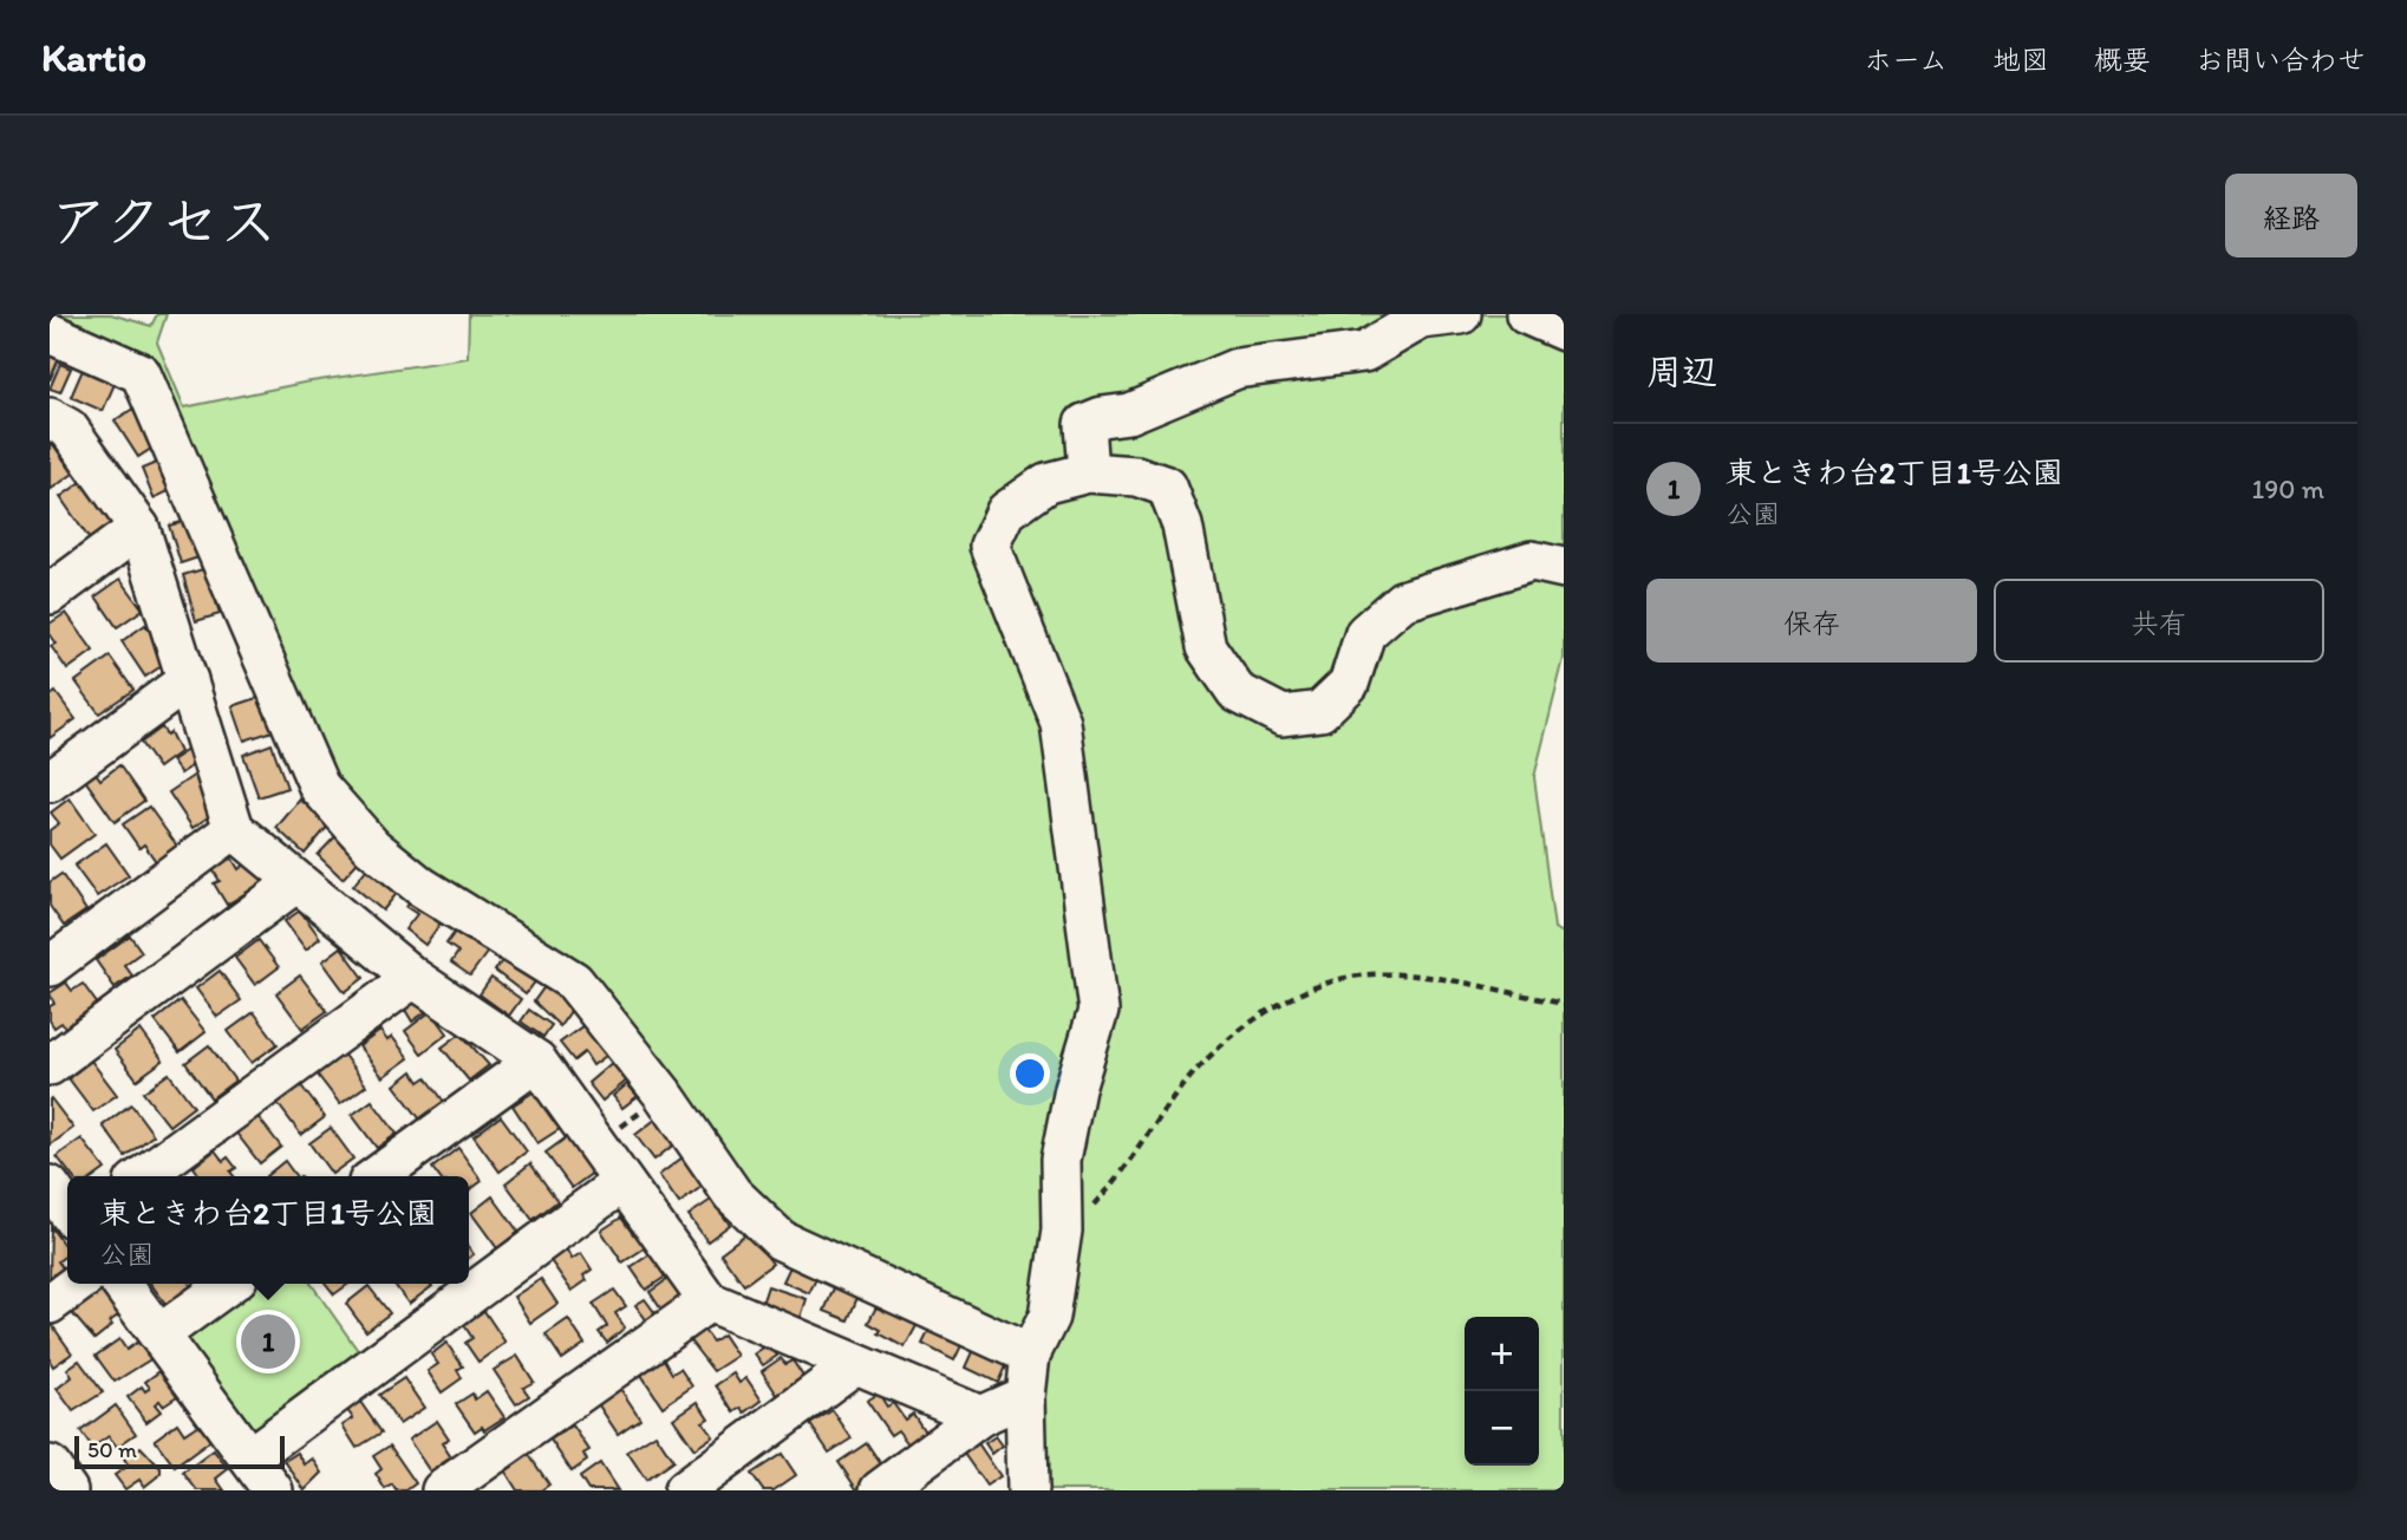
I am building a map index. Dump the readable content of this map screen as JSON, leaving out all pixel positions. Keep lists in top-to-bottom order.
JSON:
{
  "scale_bar": "50 m",
  "page": {
    "header": "Kartio",
    "nav": [
      "ホーム",
      "地図",
      "概要",
      "お問い合わせ"
    ],
    "title": "アクセス",
    "buttons": [
      "経路",
      ["保存", "共有"]
    ],
    "heading": "周辺",
    "list": [
      {
        "mark": "1",
        "name": "東ときわ台2丁目1号公園",
        "note": "公園",
        "value": "190 m"
      }
    ],
    "popup": ["東ときわ台2丁目1号公園", "公園"],
    "pins": "1",
    "map_buttons": ["+", "−"],
    "scale": "50 m"
  }
}
